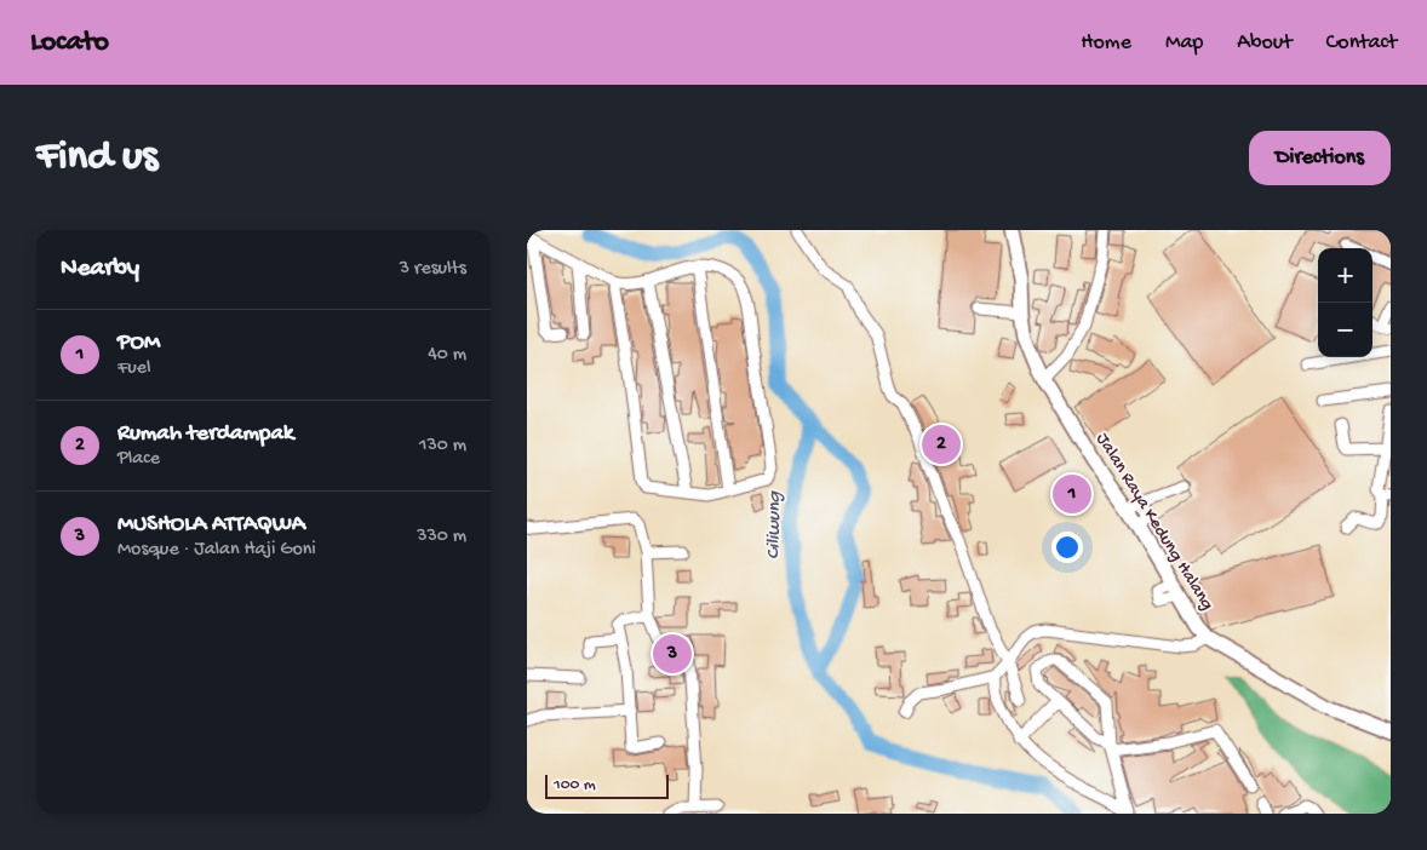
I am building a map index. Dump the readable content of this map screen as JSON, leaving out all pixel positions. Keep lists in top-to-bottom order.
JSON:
{
  "streets": {
    "main road": ["Jalan Raya Kedung Halang"]
  },
  "water": ["Ciliwung"],
  "scale_bar": "100 m",
  "page": {
    "header": "Locato",
    "nav": [
      "Home",
      "Map",
      "About",
      "Contact"
    ],
    "buttons": "Directions",
    "title": "Find us",
    "heading": ["Nearby", "3 results"],
    "map_buttons": ["+", "−"],
    "list": [
      {
        "mark": "1",
        "name": "POM",
        "note": "Fuel",
        "value": "40 m"
      },
      {
        "mark": "2",
        "name": "Rumah terdampak",
        "note": "Place",
        "value": "130 m"
      },
      {
        "mark": "3",
        "name": "MUSHOLA ATTAQWA",
        "note": "Mosque · Jalan Haji Goni",
        "value": "330 m"
      }
    ],
    "pins": ["2", "1", "3"],
    "scale": "100 m"
  }
}
